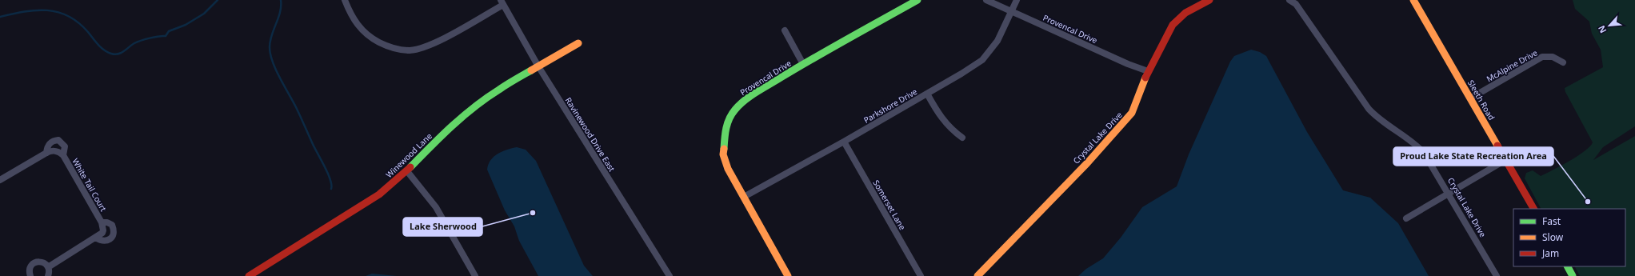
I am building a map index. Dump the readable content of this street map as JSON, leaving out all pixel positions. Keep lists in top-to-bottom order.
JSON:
{
  "streets": {
    "street": [
      "Provencal Drive",
      "McAlpine Drive",
      "Sleeth Road",
      "Parkshore Drive",
      "Ravinewood Drive East",
      "Crystal Lake Drive",
      "Winewood Lane",
      "White Tail Court",
      "Somerset Lane"
    ]
  },
  "crossings": [
    ["Provencal Drive", "Parkshore Drive"],
    ["Provencal Drive", "Crystal Lake Drive"],
    ["McAlpine Drive", "Sleeth Road"],
    ["Parkshore Drive", "Somerset Lane"],
    ["Ravinewood Drive East", "Winewood Lane"]
  ],
  "places": ["Proud Lake State Recreation Area", "Lake Sherwood"],
  "legend": ["Fast", "Slow", "Jam"],
  "north": "bottom left"
}
